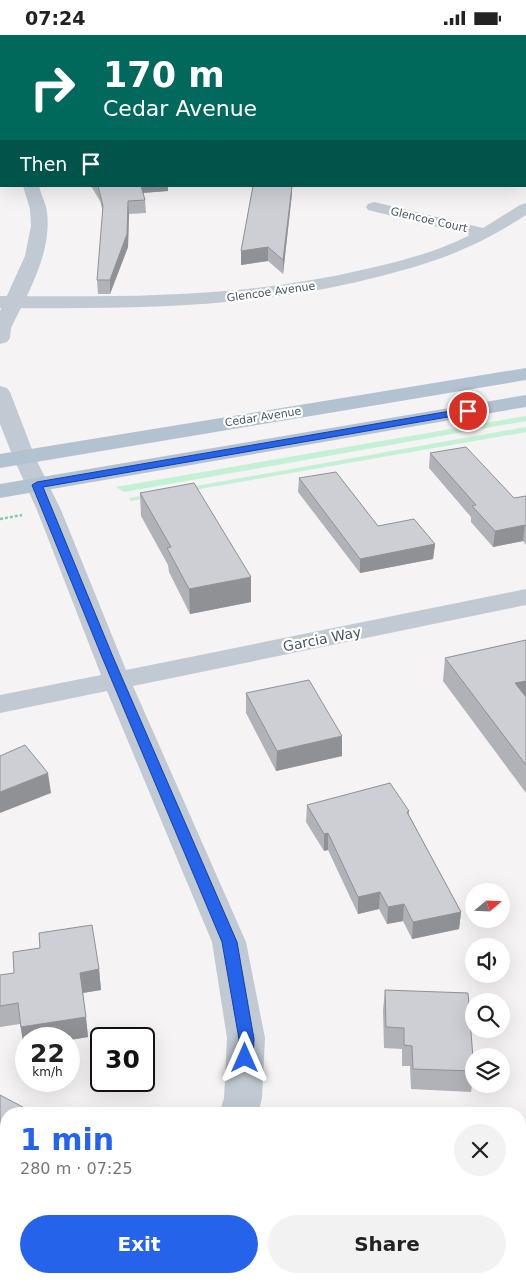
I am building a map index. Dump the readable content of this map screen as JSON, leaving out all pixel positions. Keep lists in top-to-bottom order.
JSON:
{
  "streets": {
    "main road": ["Cedar Avenue"],
    "street": ["Glencoe Court", "Glencoe Avenue", "Garcia Way"]
  },
  "crossings": [
    ["Glencoe Court", "Glencoe Avenue"]
  ],
  "north": "right",
  "page": {
    "status": "07:24",
    "turn": ["170 m", "Cedar Avenue"],
    "then": "Then",
    "speed": "22 km/h",
    "limit": "30",
    "heading": ["1 min", "280 m · 07:25"],
    "buttons": ["Exit", "Share"]
  }
}
